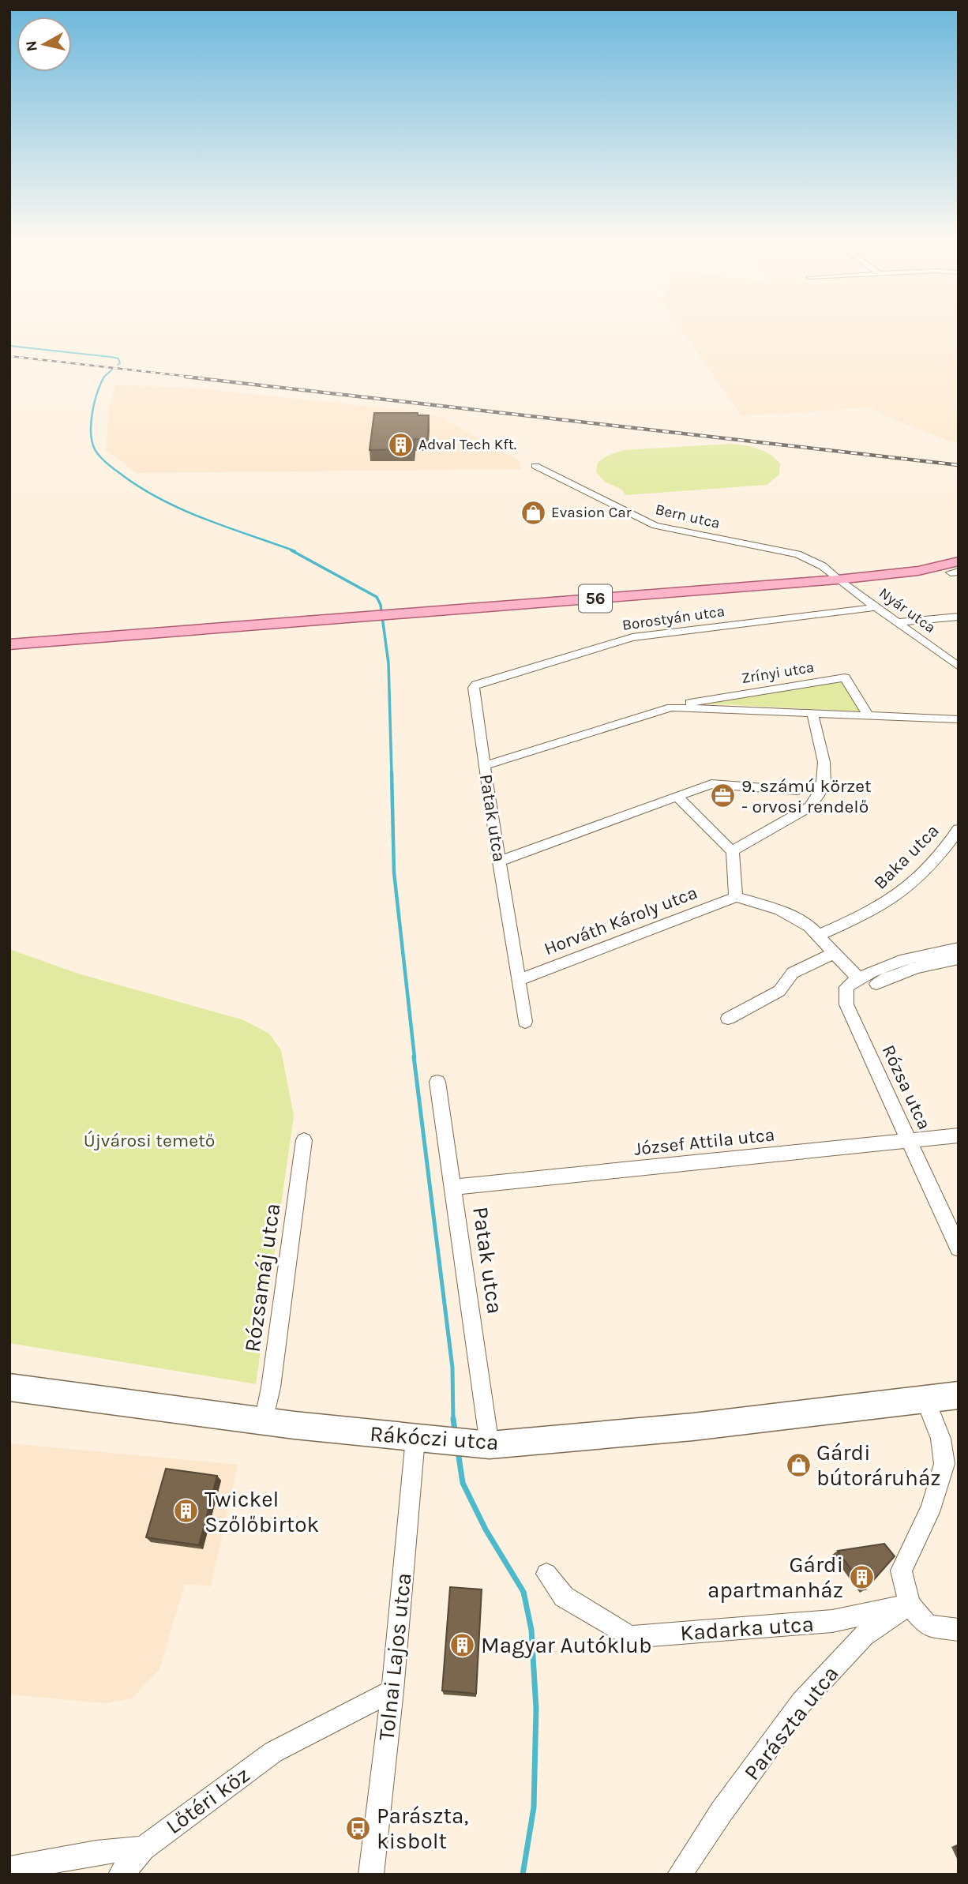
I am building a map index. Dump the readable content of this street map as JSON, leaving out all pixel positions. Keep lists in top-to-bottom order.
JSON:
{
  "streets": {
    "main road": ["56"],
    "street": [
      "Bern utca",
      "Nyár utca",
      "Borostyán utca",
      "Zrínyi utca",
      "Patak utca",
      "Baka utca",
      "Horváth Károly utca",
      "Rózsa utca",
      "József Attila utca",
      "Rózsamáj utca",
      "Rákóczi utca",
      "Kadarka utca",
      "Tolnai Lajos utca",
      "Parászta utca",
      "Lőtéri köz"
    ]
  },
  "crossings": [
    ["Bern utca", "56"],
    ["Bern utca", "Nyár utca"],
    ["56", "Nyár utca"],
    ["Nyár utca", "Borostyán utca"],
    ["Borostyán utca", "Patak utca"],
    ["Zrínyi utca", "Patak utca"],
    ["Patak utca", "Horváth Károly utca"],
    ["Patak utca", "József Attila utca"],
    ["Patak utca", "Rákóczi utca"],
    ["Rózsa utca", "József Attila utca"],
    ["Rózsamáj utca", "Rákóczi utca"],
    ["Rákóczi utca", "Tolnai Lajos utca"],
    ["Kadarka utca", "Parászta utca"],
    ["Tolnai Lajos utca", "Lőtéri köz"]
  ],
  "parks": ["Újvárosi temető"],
  "places": {
    "building": [
      "Adval Tech Kft.",
      "Twickel Szőlőbirtok",
      "Gárdi apartmanház",
      "Magyar Autóklub"
    ],
    "shop": ["Evasion Car", "Gárdi bútoráruház"],
    "office": ["9. számú körzet - orvosi rendelő"],
    "bus stop": ["Parászta, kisbolt"]
  },
  "north": "left"
}
